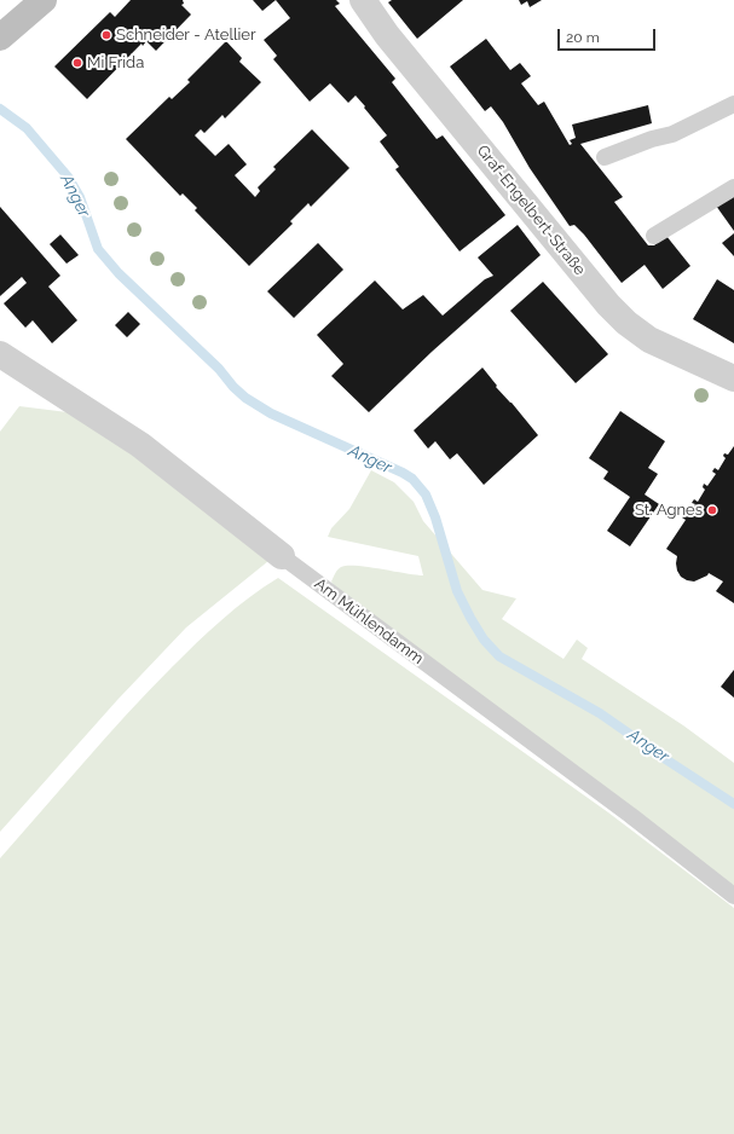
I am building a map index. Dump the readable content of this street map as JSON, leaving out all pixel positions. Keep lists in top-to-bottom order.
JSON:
{
  "streets": {
    "street": ["Graf-Engelbert-Straße", "Am Mühlendamm"]
  },
  "water": ["Anger"],
  "places": ["Schneider - Atellier", "Mi Frida", "St. Agnes"],
  "scale_bar": "20 m"
}
